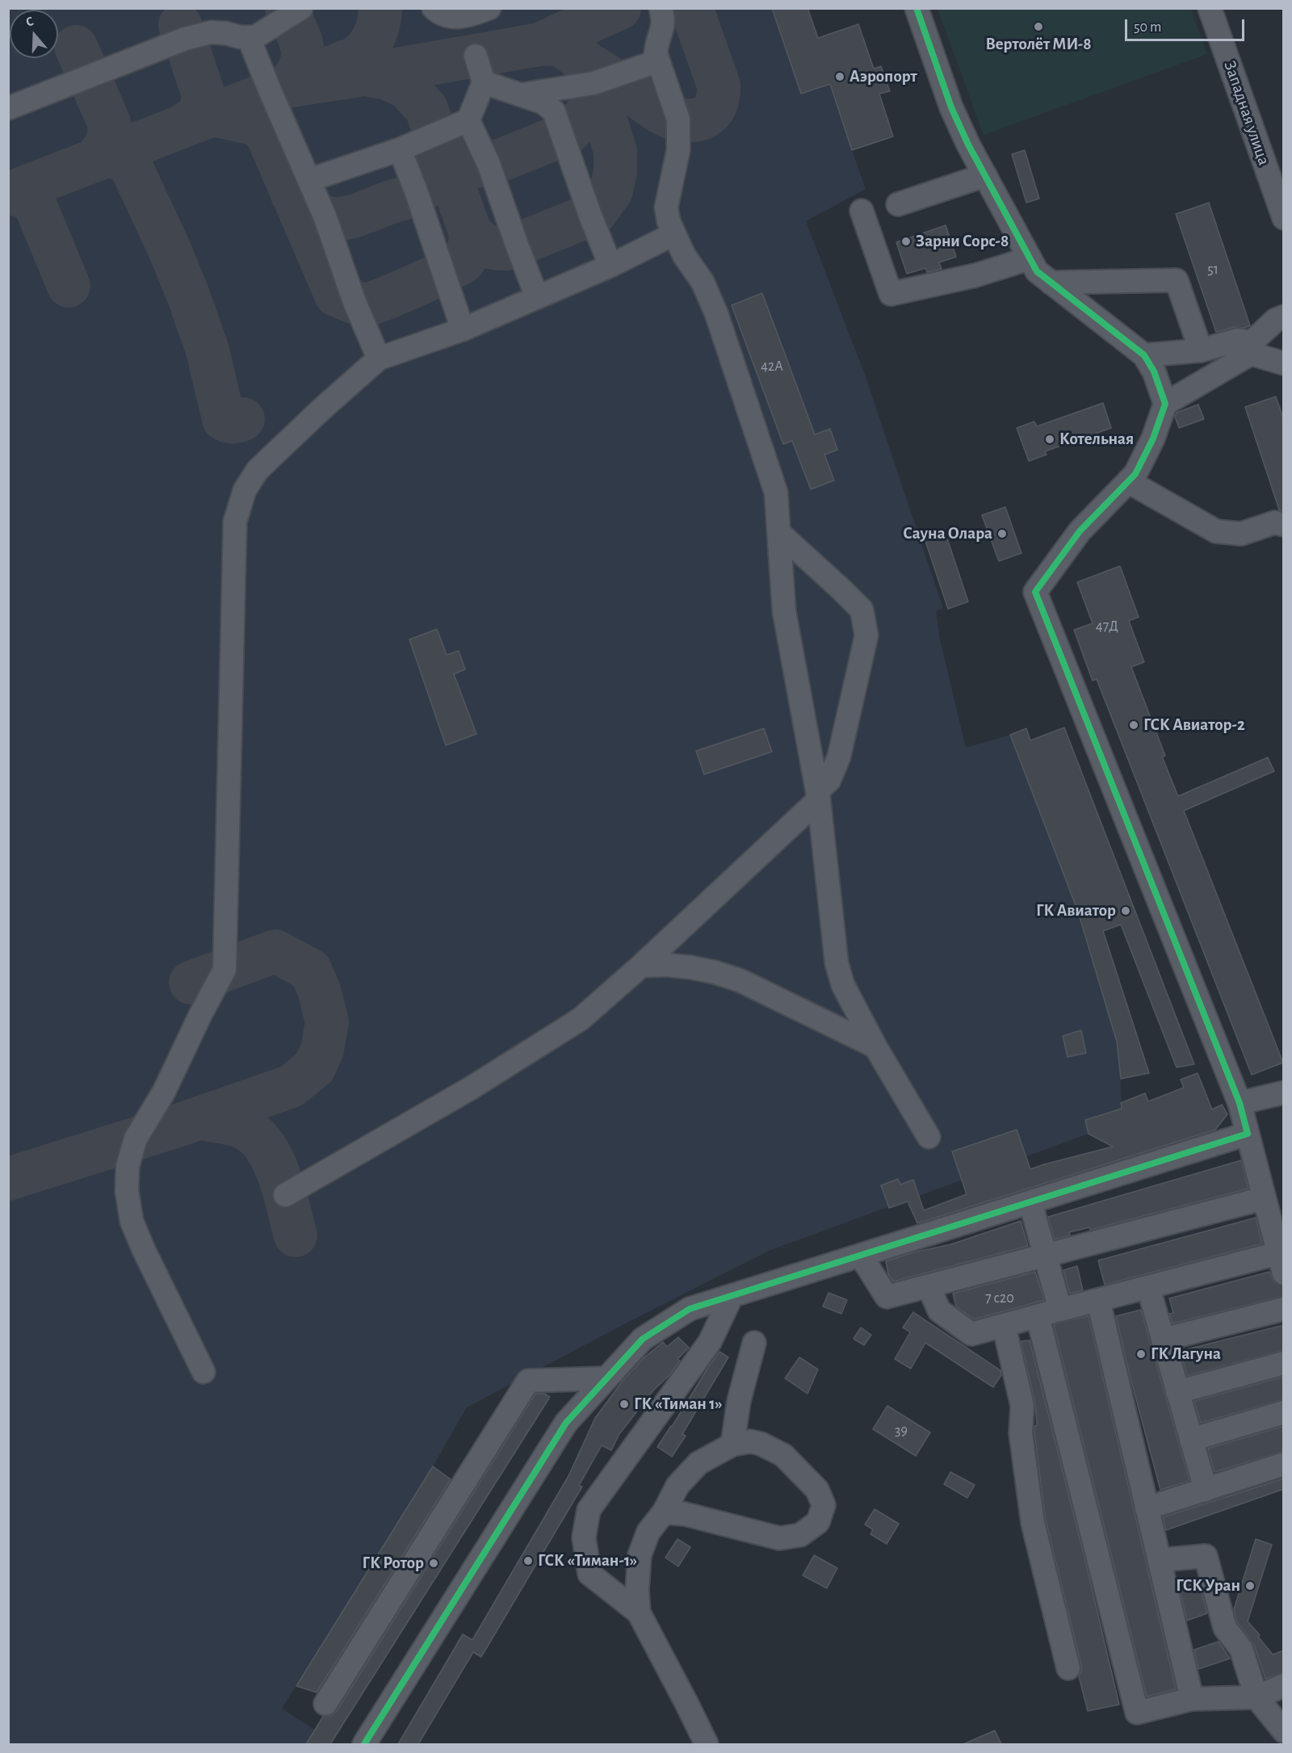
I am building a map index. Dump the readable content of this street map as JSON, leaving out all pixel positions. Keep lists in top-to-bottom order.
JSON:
{
  "streets": {
    "street": ["Западная улица"]
  },
  "places": [
    "Вертолёт МИ-8",
    "Аэропорт",
    "Зарни Сорс-8",
    "Котельная",
    "Сауна Олара",
    "ГСК Авиатор-2",
    "ГК Авиатор",
    "ГК Лагуна",
    "ГК «Тиман 1»",
    "ГСК «Тиман-1»",
    "ГК Ротор",
    "ГСК Уран"
  ],
  "house_numbers": [
    "51",
    "42А",
    "47Д",
    "7 с20",
    "39"
  ],
  "scale_bar": "50 m",
  "north": "top"
}
